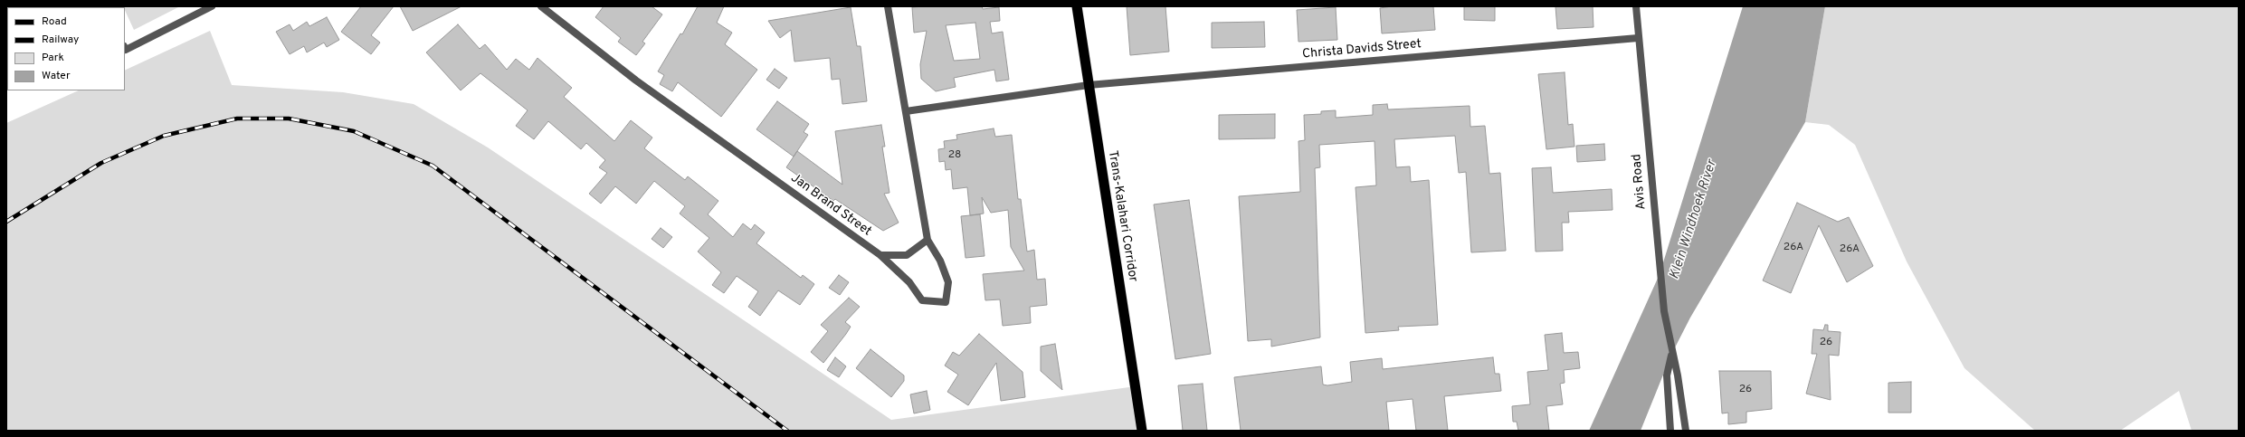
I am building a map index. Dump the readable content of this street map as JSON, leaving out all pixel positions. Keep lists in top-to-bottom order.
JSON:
{
  "streets": {
    "highway": ["Trans-Kalahari Corridor"],
    "street": ["Christa Davids Street", "Avis Road", "Jan Brand Street"]
  },
  "crossings": [
    ["Christa Davids Street", "Avis Road"],
    ["Christa Davids Street", "Trans-Kalahari Corridor"]
  ],
  "water": ["Klein Windhoek River"],
  "house_numbers": [
    "28",
    "26A",
    "26A",
    "26",
    "26"
  ],
  "legend": [
    "Road",
    "Railway",
    "Park",
    "Water"
  ]
}
